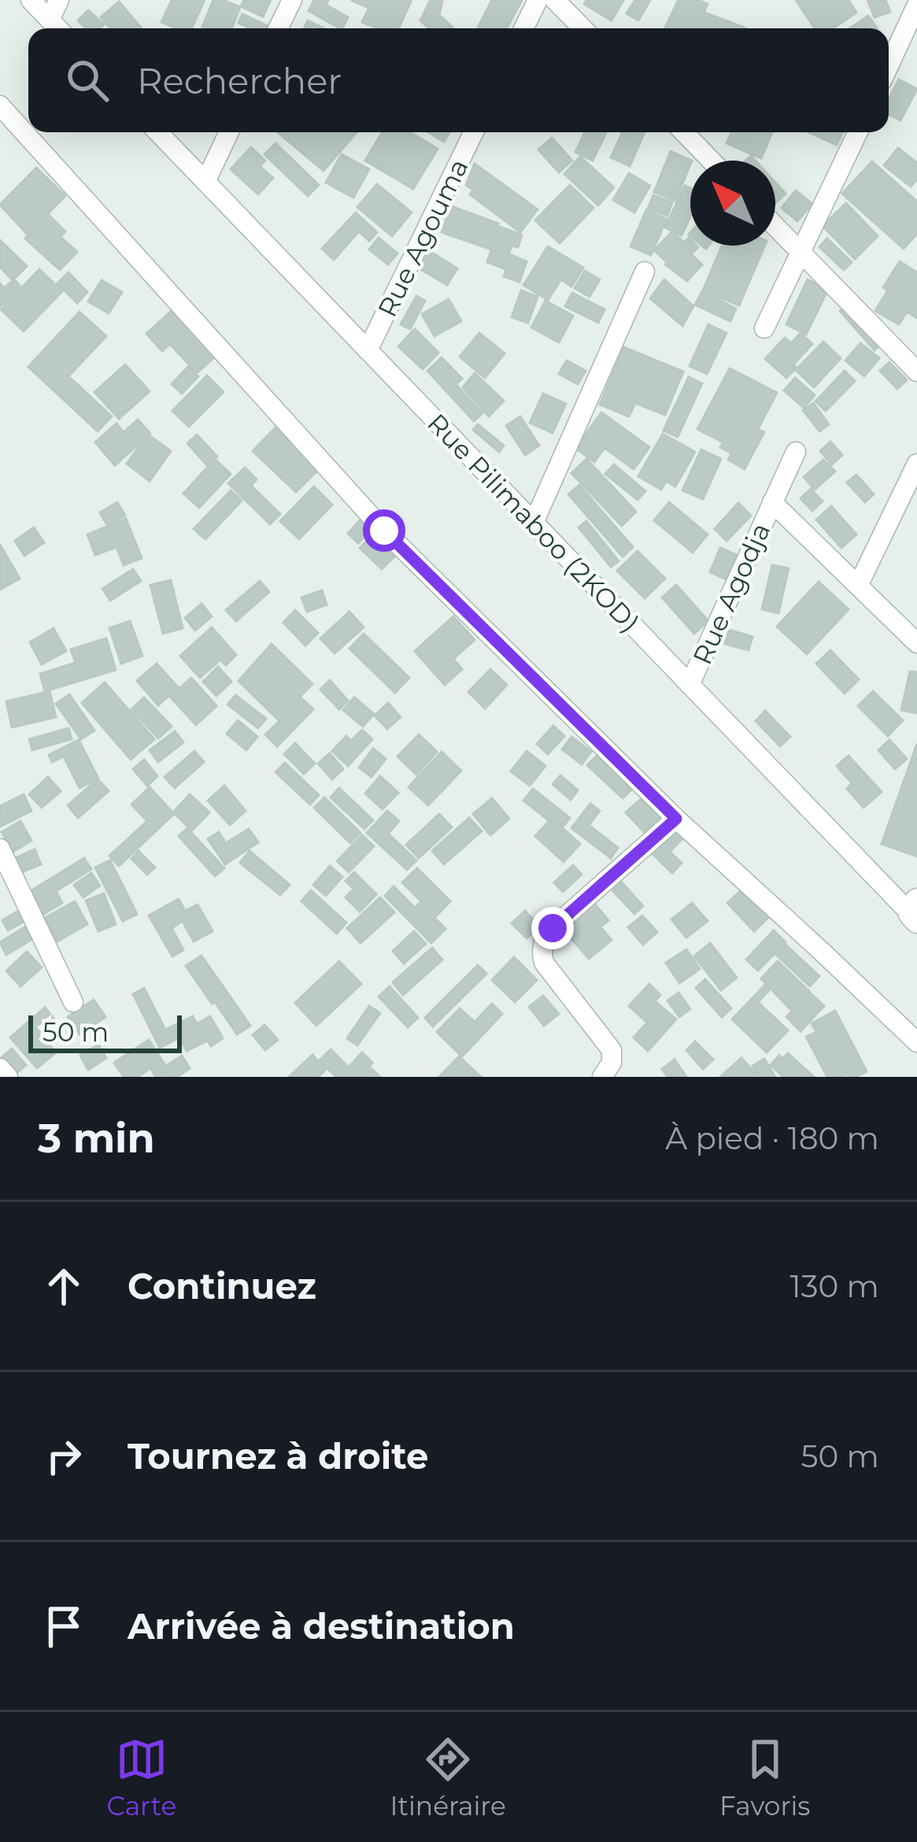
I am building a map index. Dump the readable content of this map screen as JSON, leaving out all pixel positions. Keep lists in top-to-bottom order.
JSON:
{
  "streets": {
    "street": ["Rue Agouma", "Rue Pilimaboo (2KOD)", "Rue Agodja"]
  },
  "crossings": [
    ["Rue Agouma", "Rue Pilimaboo (2KOD)"],
    ["Rue Pilimaboo (2KOD)", "Rue Agodja"]
  ],
  "scale_bar": "50 m",
  "north": "top left",
  "page": {
    "search": "Rechercher",
    "scale": "50 m",
    "heading": ["3 min", "À pied · 180 m"],
    "list": [
      ["Continuez", "130 m"],
      ["Tournez à droite", "50 m"],
      "Arrivée à destination"
    ],
    "nav": ["Carte", "Itinéraire", "Favoris"]
  }
}
